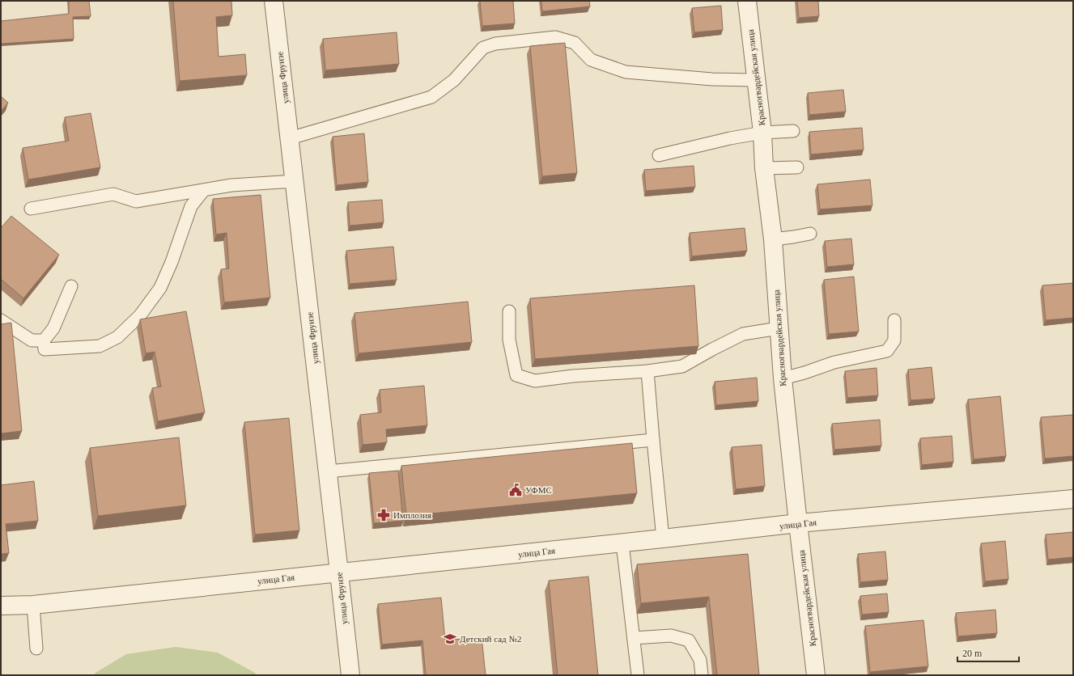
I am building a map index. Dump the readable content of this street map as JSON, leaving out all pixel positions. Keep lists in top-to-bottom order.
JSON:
{
  "streets": {
    "street": ["улица Фрунзе", "Красногвардейская улица", "улица Гая"]
  },
  "crossings": [
    ["улица Фрунзе", "улица Гая"],
    ["Красногвардейская улица", "улица Гая"]
  ],
  "places": {
    "public building": ["УФМС"],
    "pharmacy": ["Имплозия"],
    "school or university": ["Детский сад №2"]
  },
  "scale_bar": "20 m"
}
